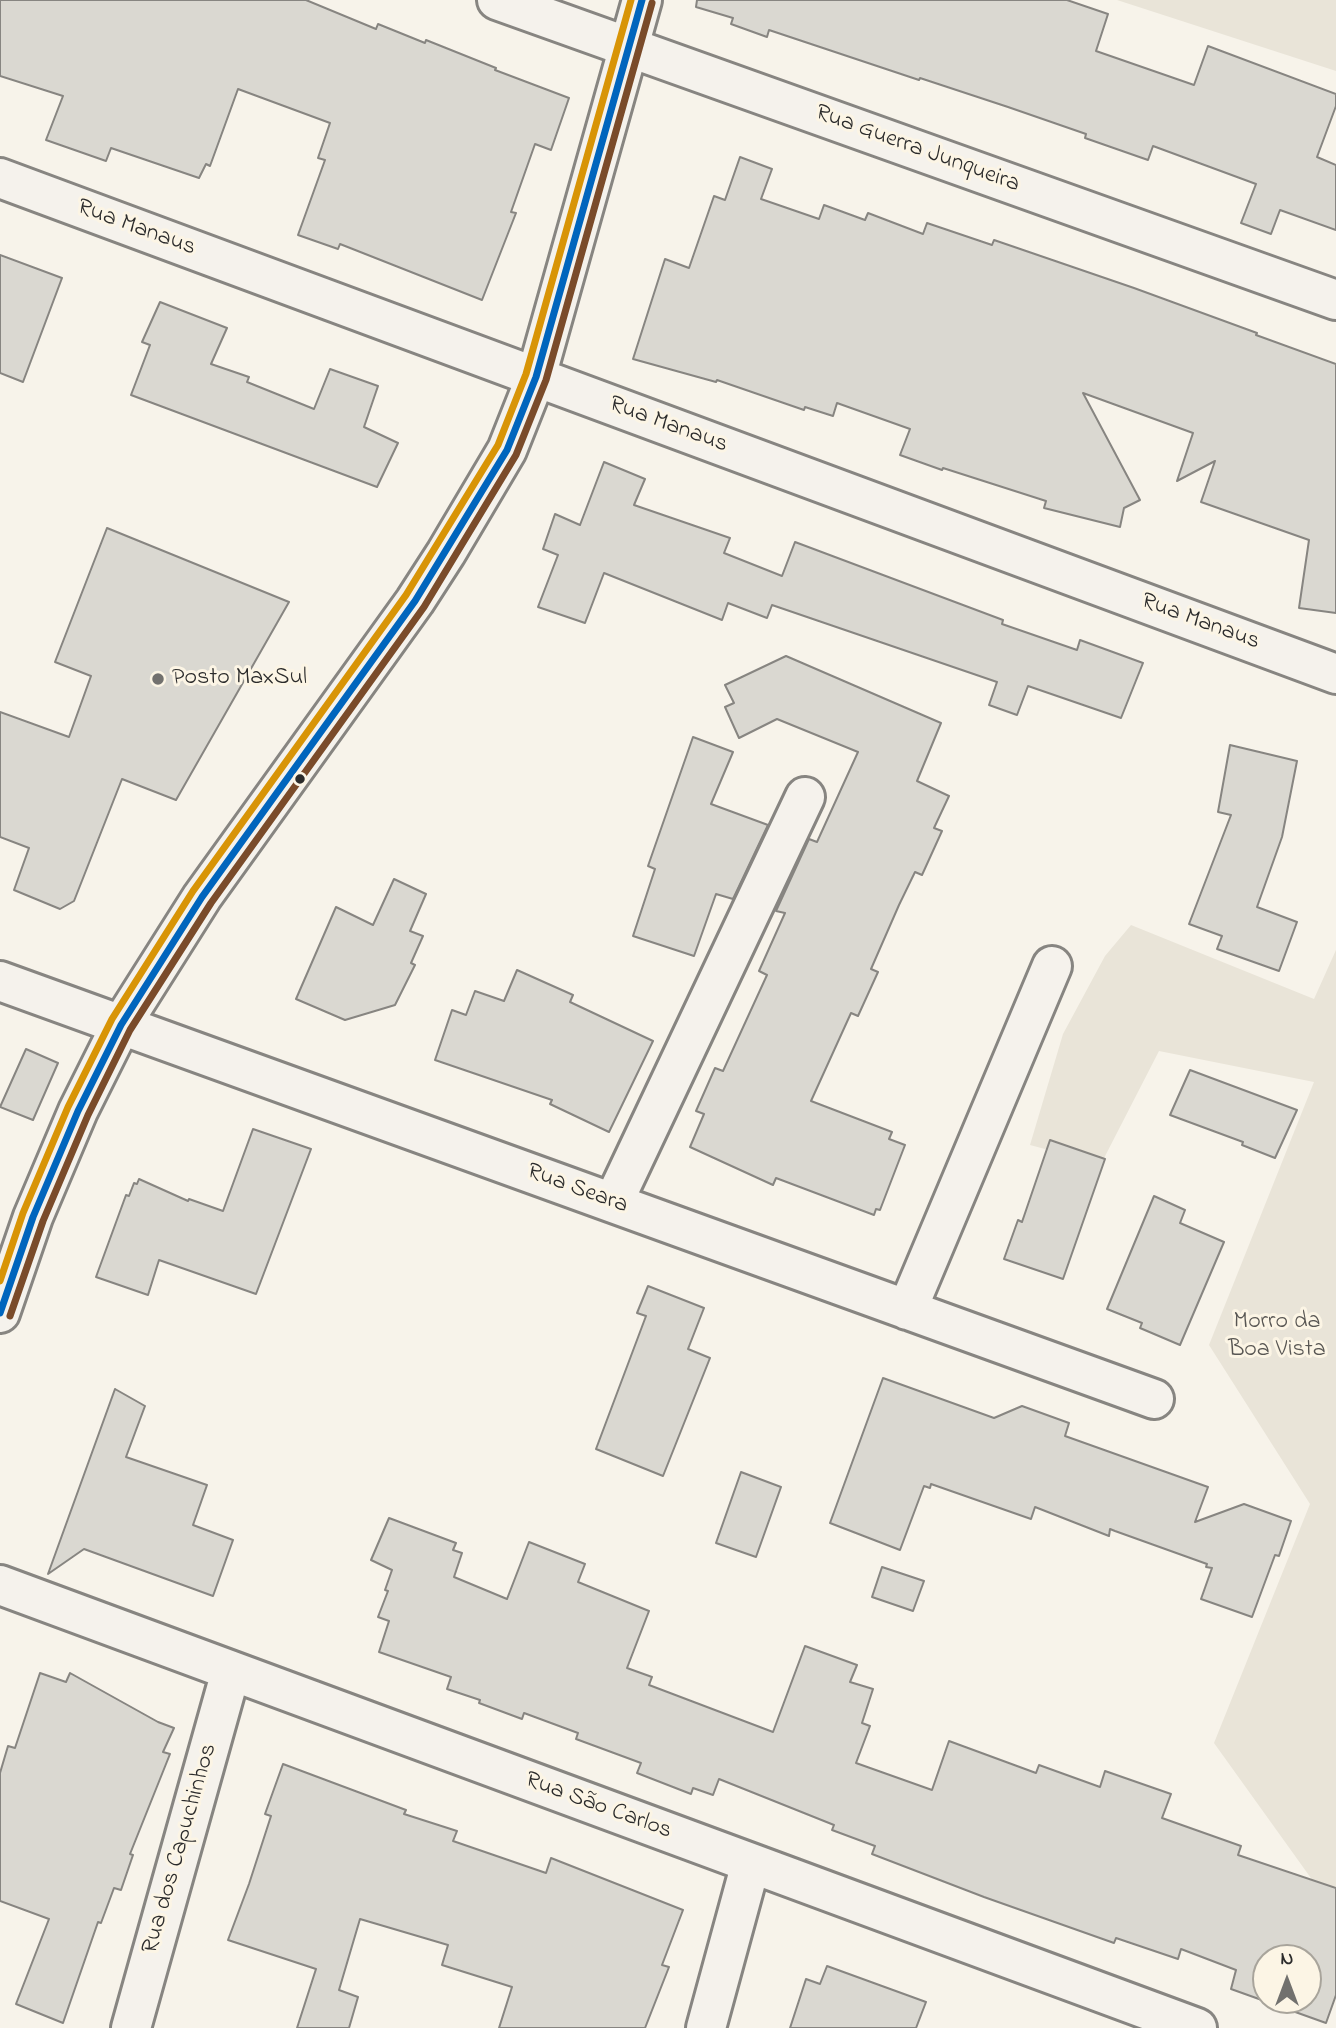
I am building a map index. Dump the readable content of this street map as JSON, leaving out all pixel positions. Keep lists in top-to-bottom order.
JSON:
{
  "streets": {
    "street": [
      "Rua Guerra Junqueira",
      "Rua Manaus",
      "Rua Seara",
      "Rua São Carlos",
      "Rua dos Capuchinhos"
    ]
  },
  "crossings": [
    ["Rua São Carlos", "Rua dos Capuchinhos"]
  ],
  "parks": ["Morro da Boa Vista"],
  "places": ["Posto MaxSul"],
  "north": "top"
}
